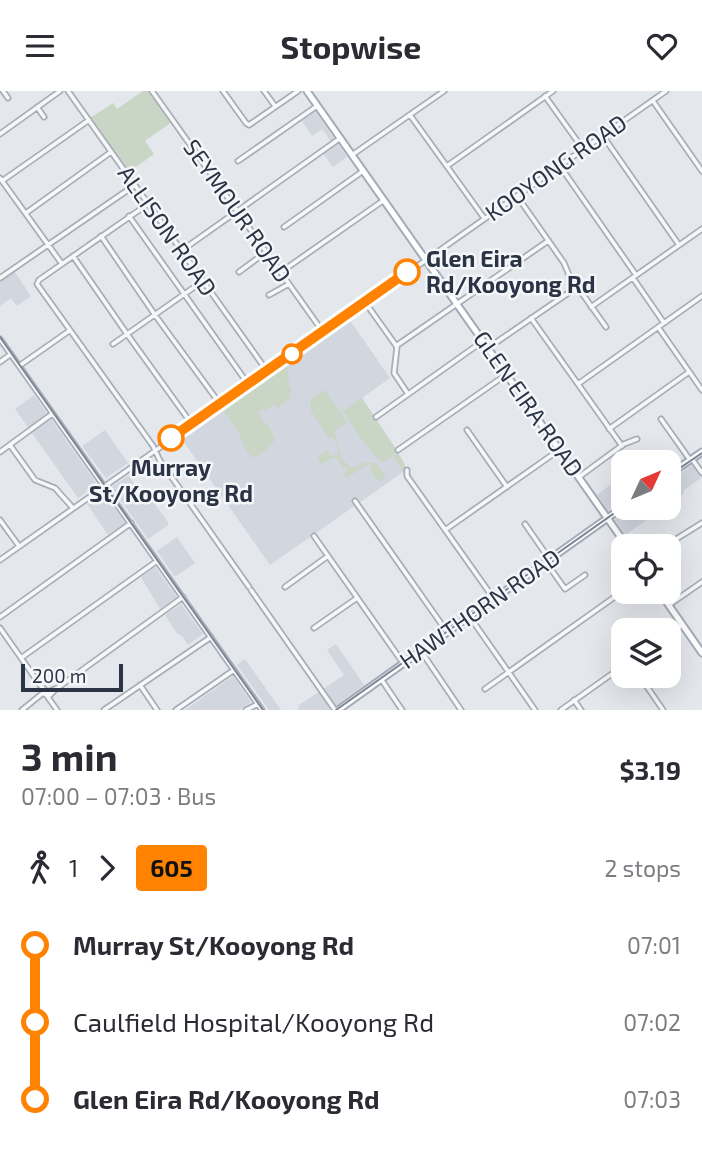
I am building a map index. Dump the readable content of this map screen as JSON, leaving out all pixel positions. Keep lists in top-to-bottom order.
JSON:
{
  "streets": {
    "main road": ["GLEN EIRA ROAD", "HAWTHORN ROAD"],
    "street": ["KOOYONG ROAD", "SEYMOUR ROAD", "ALLISON ROAD"]
  },
  "crossings": [
    ["KOOYONG ROAD", "SEYMOUR ROAD"],
    ["KOOYONG ROAD", "ALLISON ROAD"],
    ["KOOYONG ROAD", "GLEN EIRA ROAD"],
    ["GLEN EIRA ROAD", "HAWTHORN ROAD"]
  ],
  "places": ["Glen Eira Rd/Kooyong Rd", "Murray St/Kooyong Rd"],
  "lines": ["bus line 605"],
  "scale_bar": "200 m",
  "north": "top right",
  "page": {
    "header": "Stopwise",
    "scale": "200 m",
    "heading": ["3 min", "07:00 – 07:03 · Bus", "$3.19"],
    "legs": ["1", "605", "2 stops"],
    "list": [
      {
        "name": "Murray St/Kooyong Rd",
        "value": "07:01"
      },
      {
        "name": "Caulfield Hospital/Kooyong Rd",
        "value": "07:02"
      },
      {
        "name": "Glen Eira Rd/Kooyong Rd",
        "value": "07:03"
      }
    ]
  }
}
